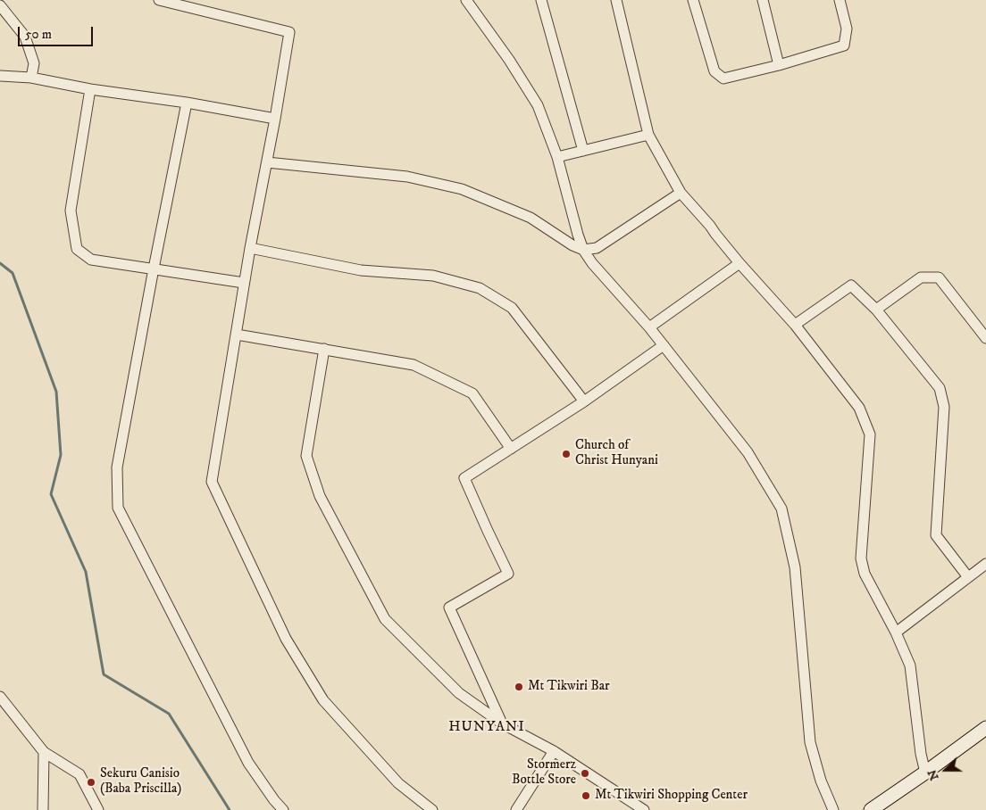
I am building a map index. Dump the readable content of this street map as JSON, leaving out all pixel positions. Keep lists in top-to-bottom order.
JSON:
{
  "districts": ["HUNYANI"],
  "places": [
    "Church of Christ Hunyani",
    "Mt Tikwiri Bar",
    "Stormerz Bottle Store",
    "Sekuru Canisio (Baba Priscilla)",
    "Mt Tikwiri Shopping Center"
  ],
  "scale_bar": "50 m",
  "north": "left"
}
